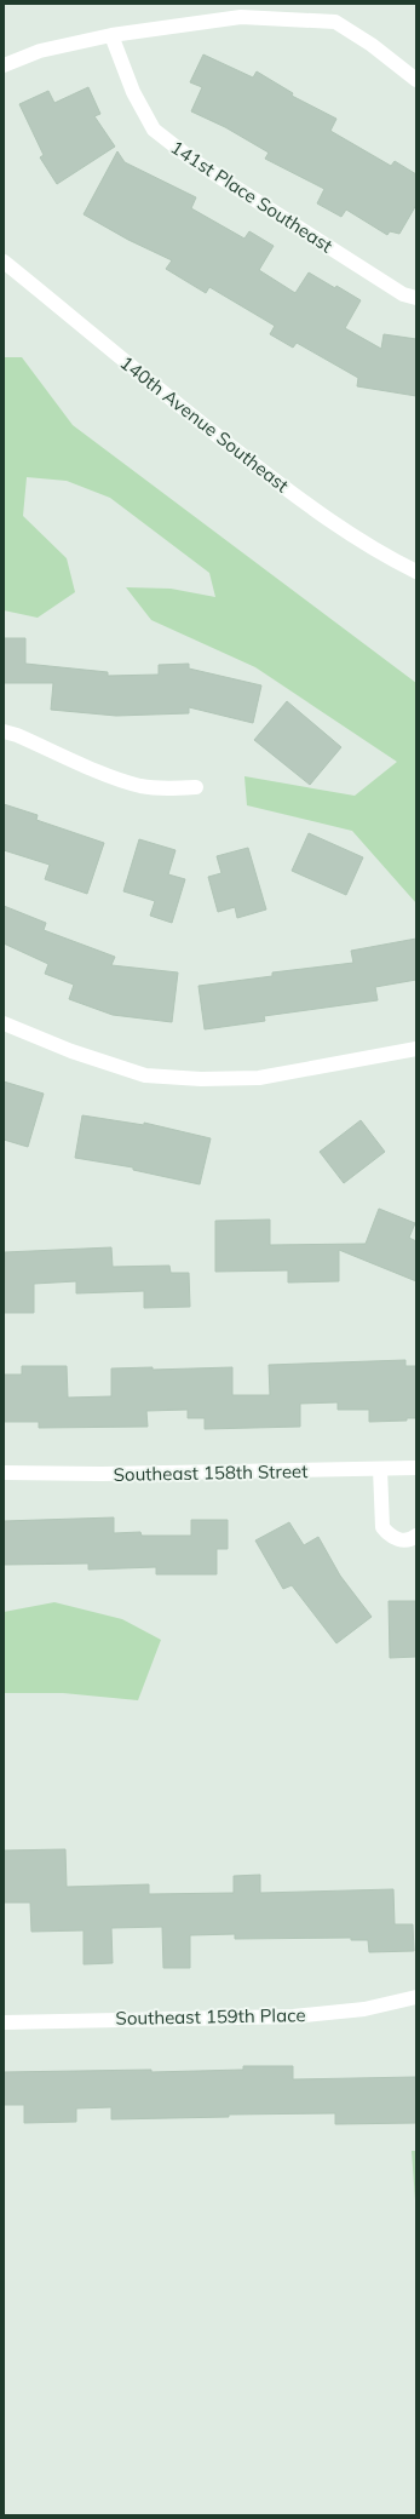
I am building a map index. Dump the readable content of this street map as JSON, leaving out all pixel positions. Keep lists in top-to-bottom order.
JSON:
{
  "streets": {
    "street": [
      "141st Place Southeast",
      "140th Avenue Southeast",
      "Southeast 158th Street",
      "Southeast 159th Place"
    ]
  }
}
